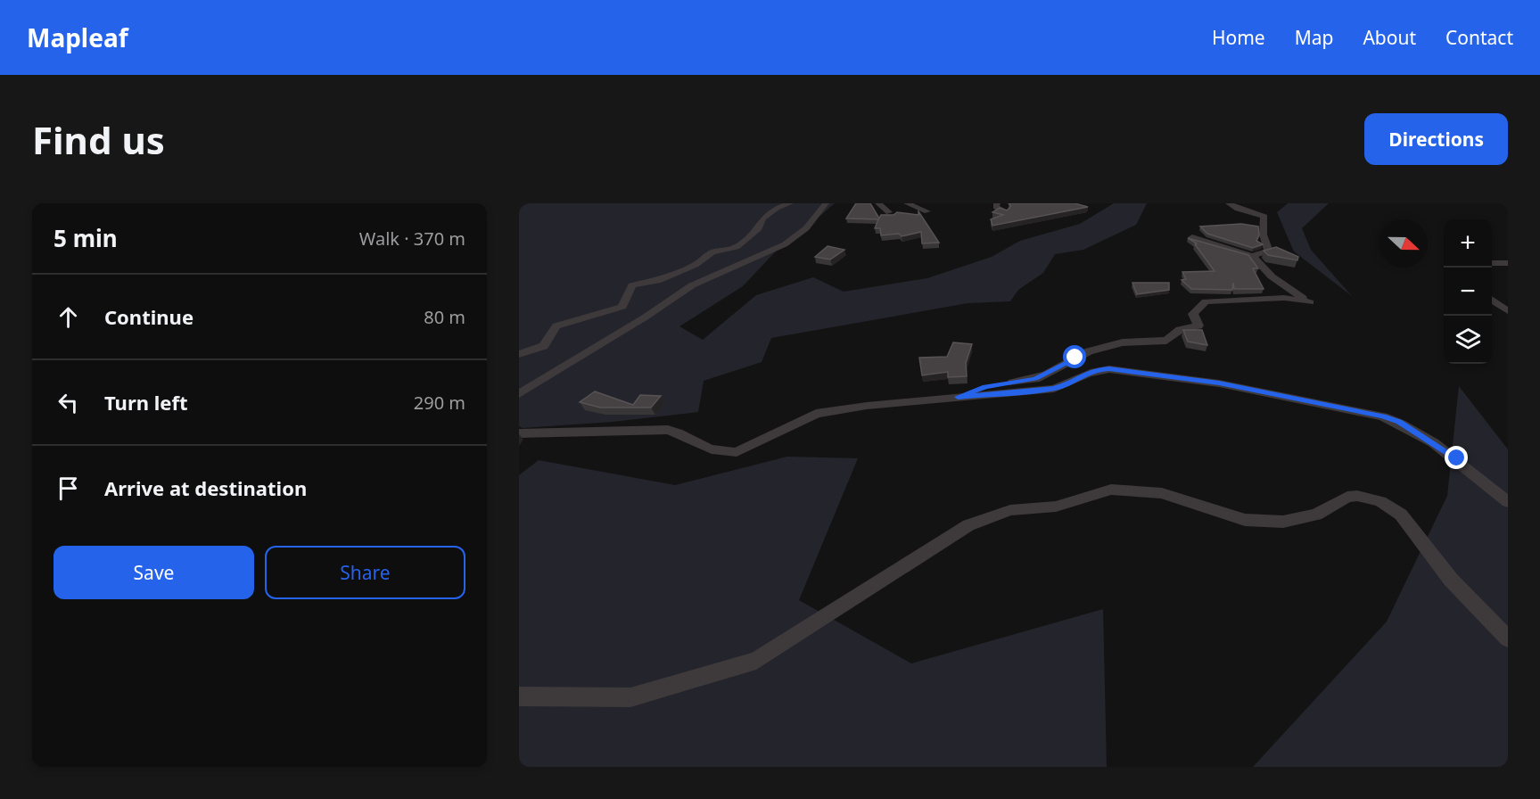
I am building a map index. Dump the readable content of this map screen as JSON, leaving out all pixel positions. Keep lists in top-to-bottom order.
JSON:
{
  "north": "right",
  "page": {
    "header": "Mapleaf",
    "nav": [
      "Home",
      "Map",
      "About",
      "Contact"
    ],
    "buttons": [
      "Directions",
      ["Save", "Share"]
    ],
    "title": "Find us",
    "heading": ["5 min", "Walk · 370 m"],
    "map_buttons": ["+", "−"],
    "list": [
      ["Continue", "80 m"],
      ["Turn left", "290 m"],
      "Arrive at destination"
    ]
  }
}
